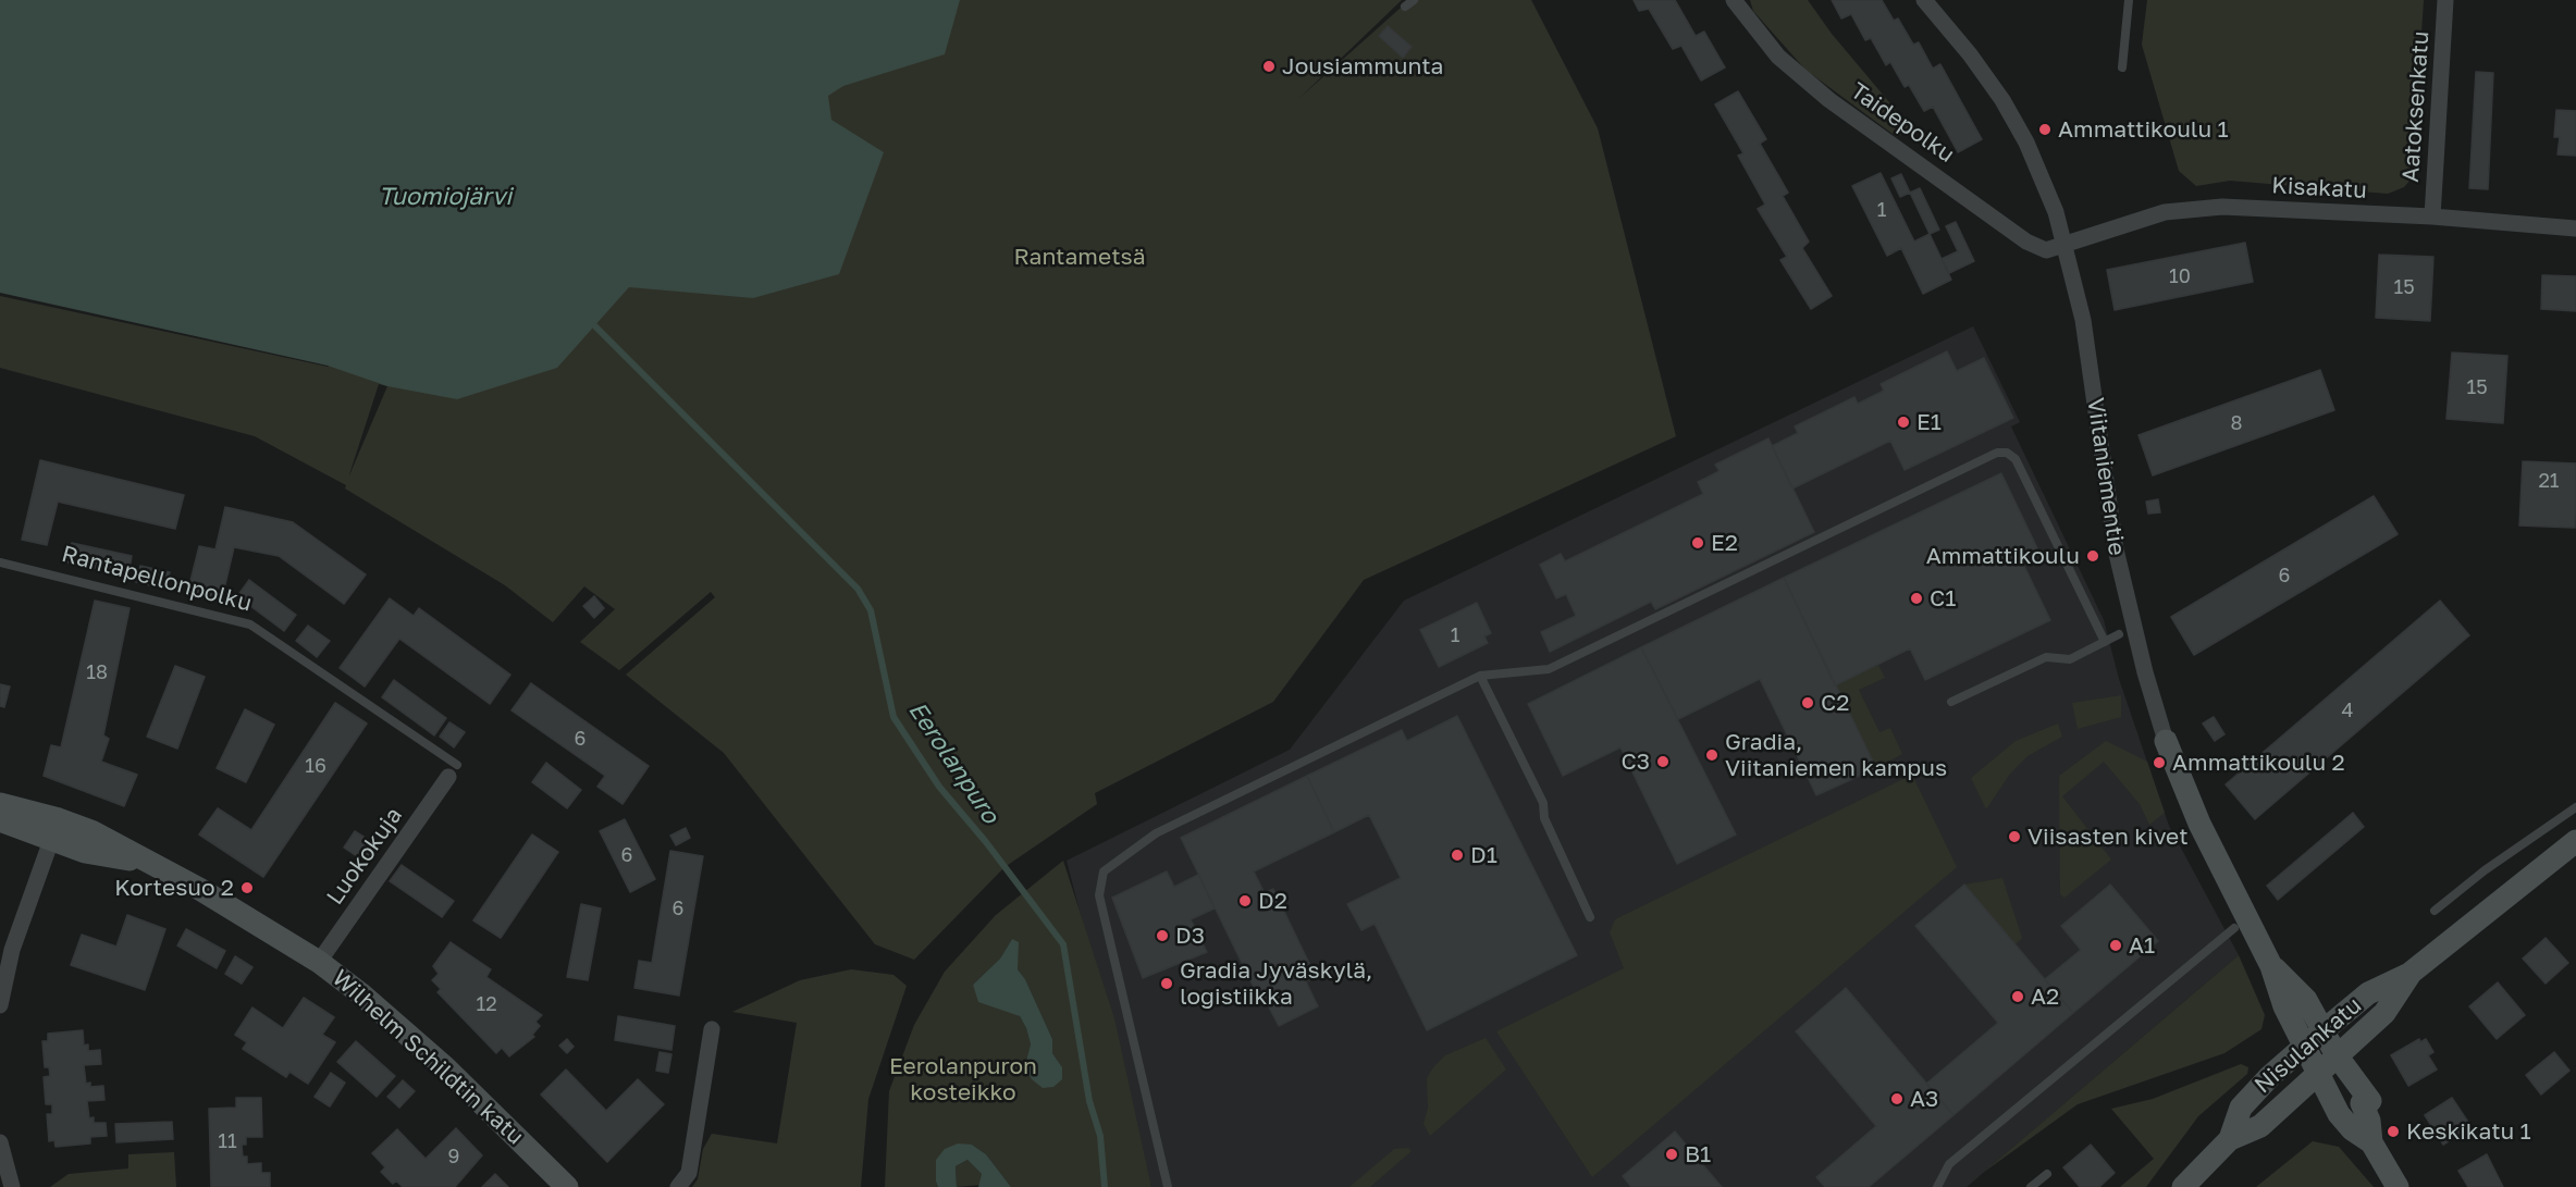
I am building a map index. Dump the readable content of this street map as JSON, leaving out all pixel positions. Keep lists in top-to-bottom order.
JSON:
{
  "streets": {
    "street": [
      "Aatoksenkatu",
      "Taidepolku",
      "Kisakatu",
      "Viitaniementie",
      "Luokokuja",
      "Nisulankatu",
      "Wilhelm Schildtin katu"
    ],
    "lane": ["Rantapellonpolku"]
  },
  "crossings": [
    ["Aatoksenkatu", "Kisakatu"],
    ["Taidepolku", "Kisakatu"],
    ["Taidepolku", "Viitaniementie"],
    ["Kisakatu", "Viitaniementie"],
    ["Viitaniementie", "Nisulankatu"],
    ["Rantapellonpolku", "Luokokuja"],
    ["Luokokuja", "Wilhelm Schildtin katu"]
  ],
  "water": ["Tuomiojärvi", "Eerolanpuro"],
  "parks": ["Rantametsä", "Eerolanpuron kosteikko"],
  "places": [
    "Jousiammunta",
    "Ammattikoulu 1",
    "E1",
    "E2",
    "Ammattikoulu",
    "C1",
    "C2",
    "Gradia, Viitaniemen kampus",
    "C3",
    "Ammattikoulu 2",
    "Viisasten kivet",
    "D1",
    "Kortesuo 2",
    "D2",
    "D3",
    "A1",
    "Gradia Jyväskylä, logistiikka",
    "A2",
    "A3",
    "Keskikatu 1",
    "B1"
  ],
  "house_numbers": [
    "1",
    "10",
    "15",
    "15",
    "8",
    "21",
    "6",
    "1",
    "18",
    "4",
    "6",
    "16",
    "6",
    "6",
    "12",
    "11",
    "9"
  ]
}
